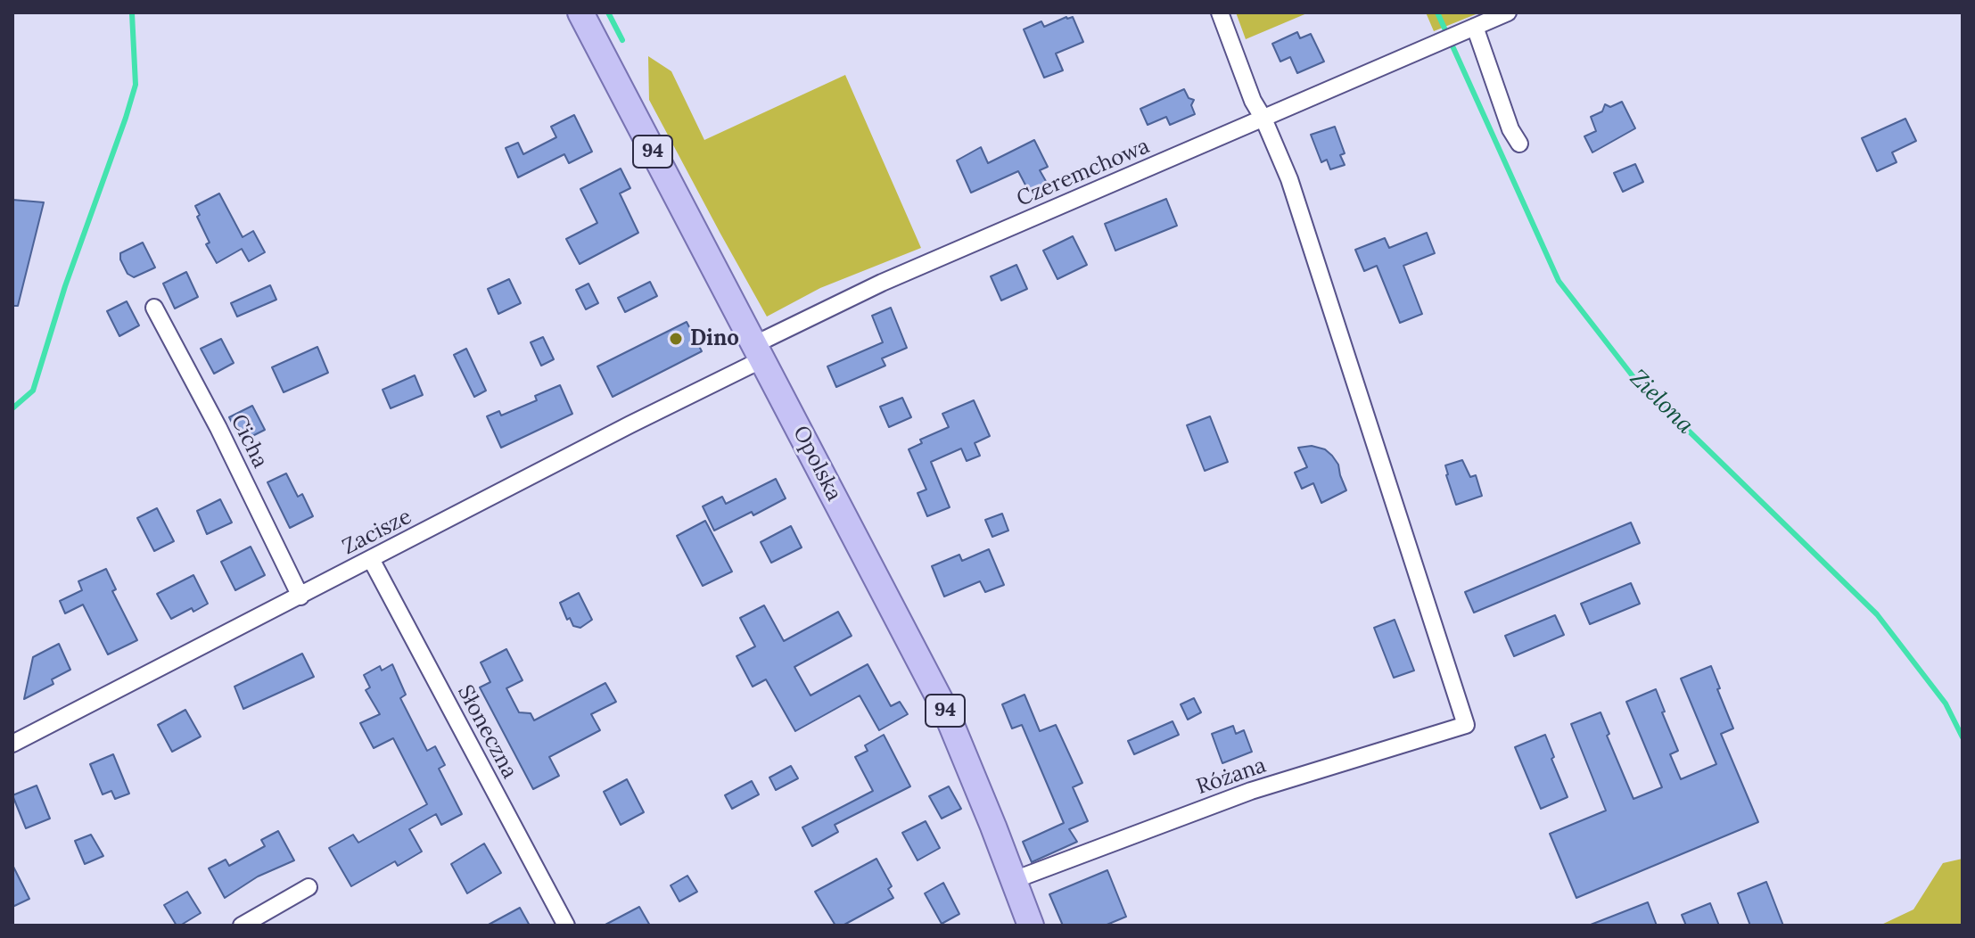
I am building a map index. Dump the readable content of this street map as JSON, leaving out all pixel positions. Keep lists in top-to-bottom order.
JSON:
{
  "streets": {
    "main road": ["94", "Opolska"],
    "street": [
      "Czeremchowa",
      "Cicha",
      "Zacisze",
      "Słoneczna",
      "Różana"
    ]
  },
  "crossings": [
    ["Czeremchowa", "Opolska"],
    ["Czeremchowa", "Zacisze"],
    ["Czeremchowa", "Różana"],
    ["Cicha", "Zacisze"],
    ["Opolska", "Zacisze"],
    ["Opolska", "Różana"],
    ["Zacisze", "Słoneczna"]
  ],
  "water": ["Zielona"],
  "places": ["Dino"]
}
